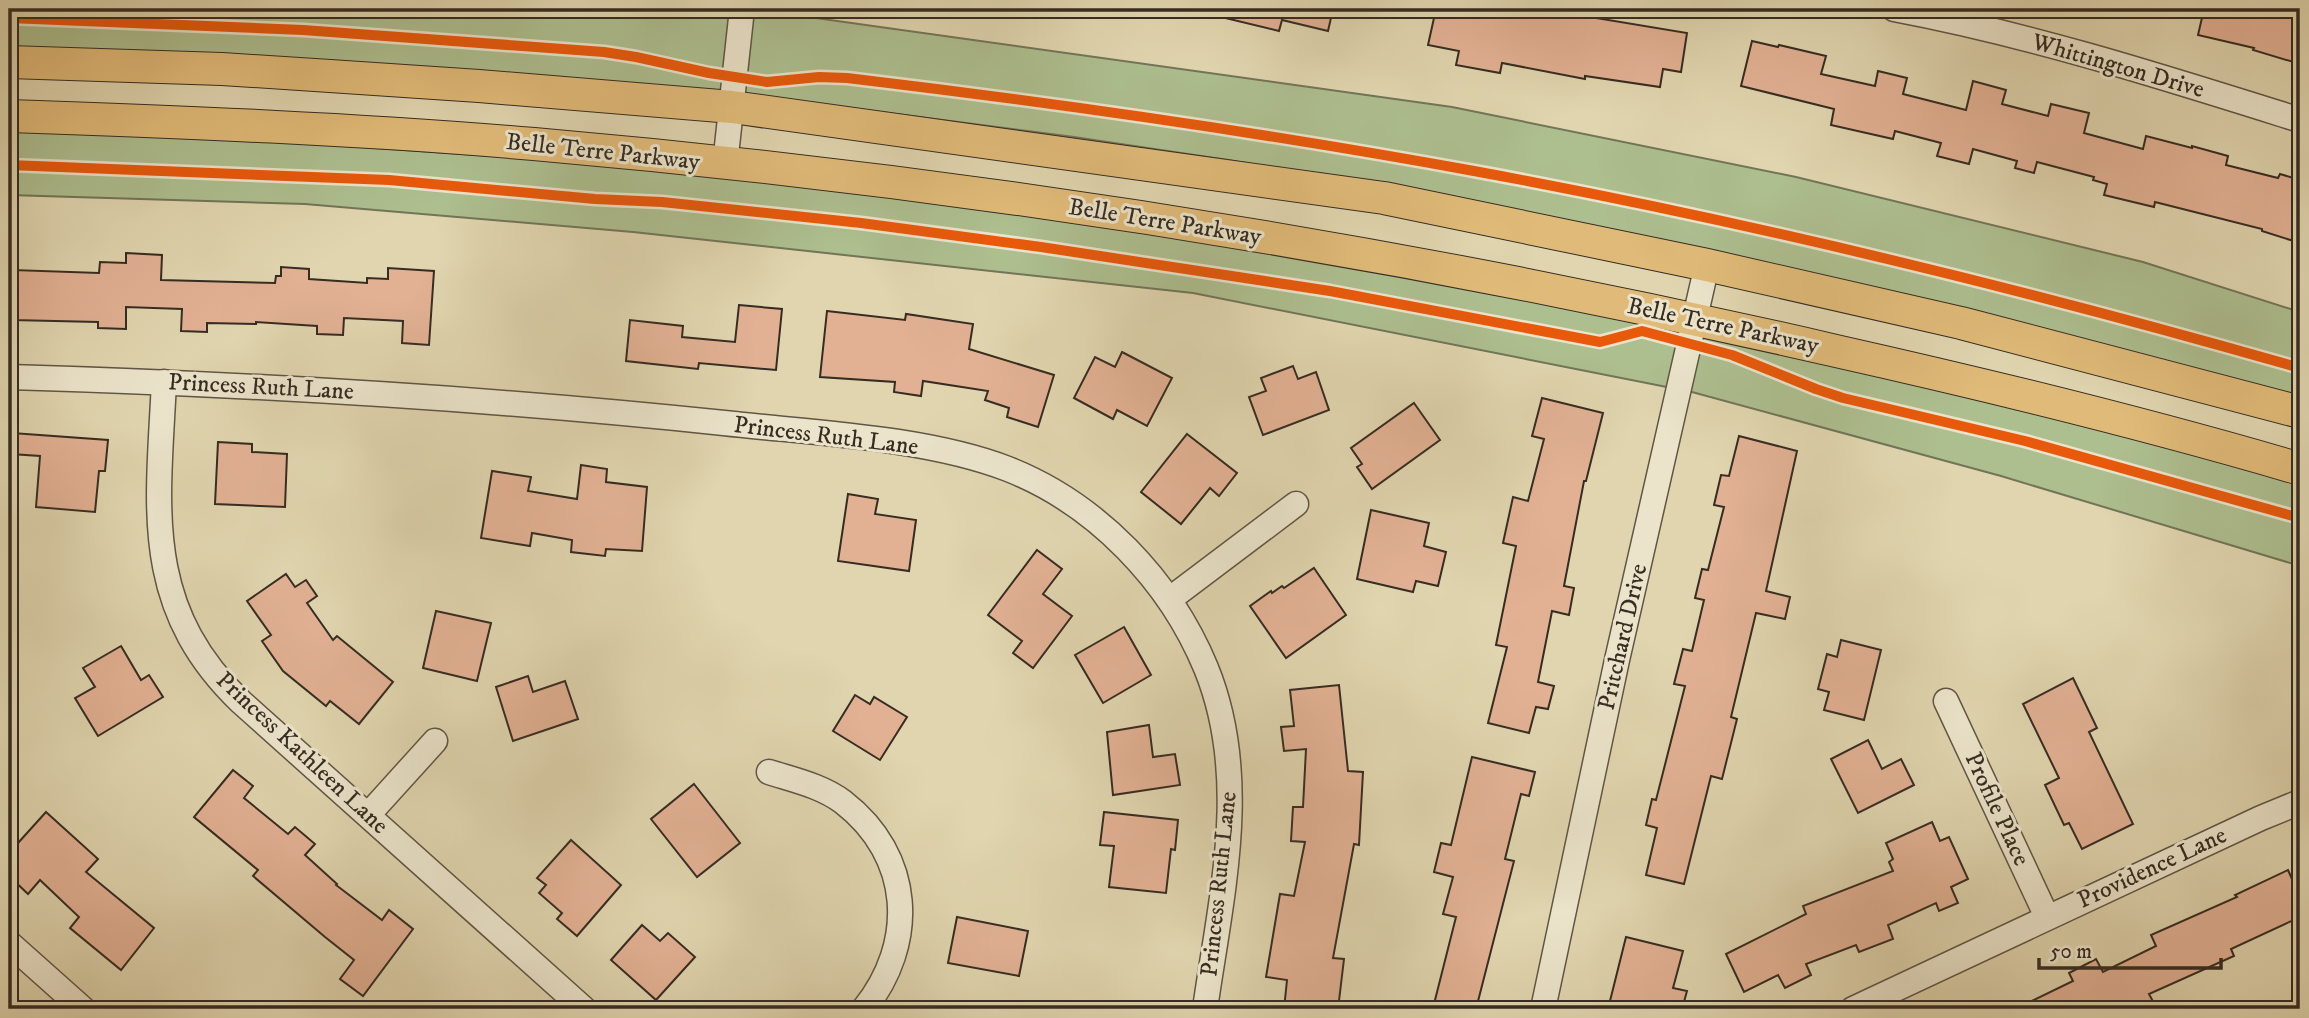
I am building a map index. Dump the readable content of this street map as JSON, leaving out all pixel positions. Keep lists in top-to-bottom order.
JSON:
{
  "streets": {
    "main road": ["Belle Terre Parkway"],
    "street": [
      "Whittington Drive",
      "Princess Ruth Lane",
      "Pritchard Drive",
      "Princess Kathleen Lane",
      "Profile Place",
      "Providence Lane"
    ]
  },
  "crossings": [
    ["Belle Terre Parkway", "Pritchard Drive"],
    ["Princess Ruth Lane", "Princess Kathleen Lane"],
    ["Profile Place", "Providence Lane"]
  ],
  "scale_bar": "50 m"
}
